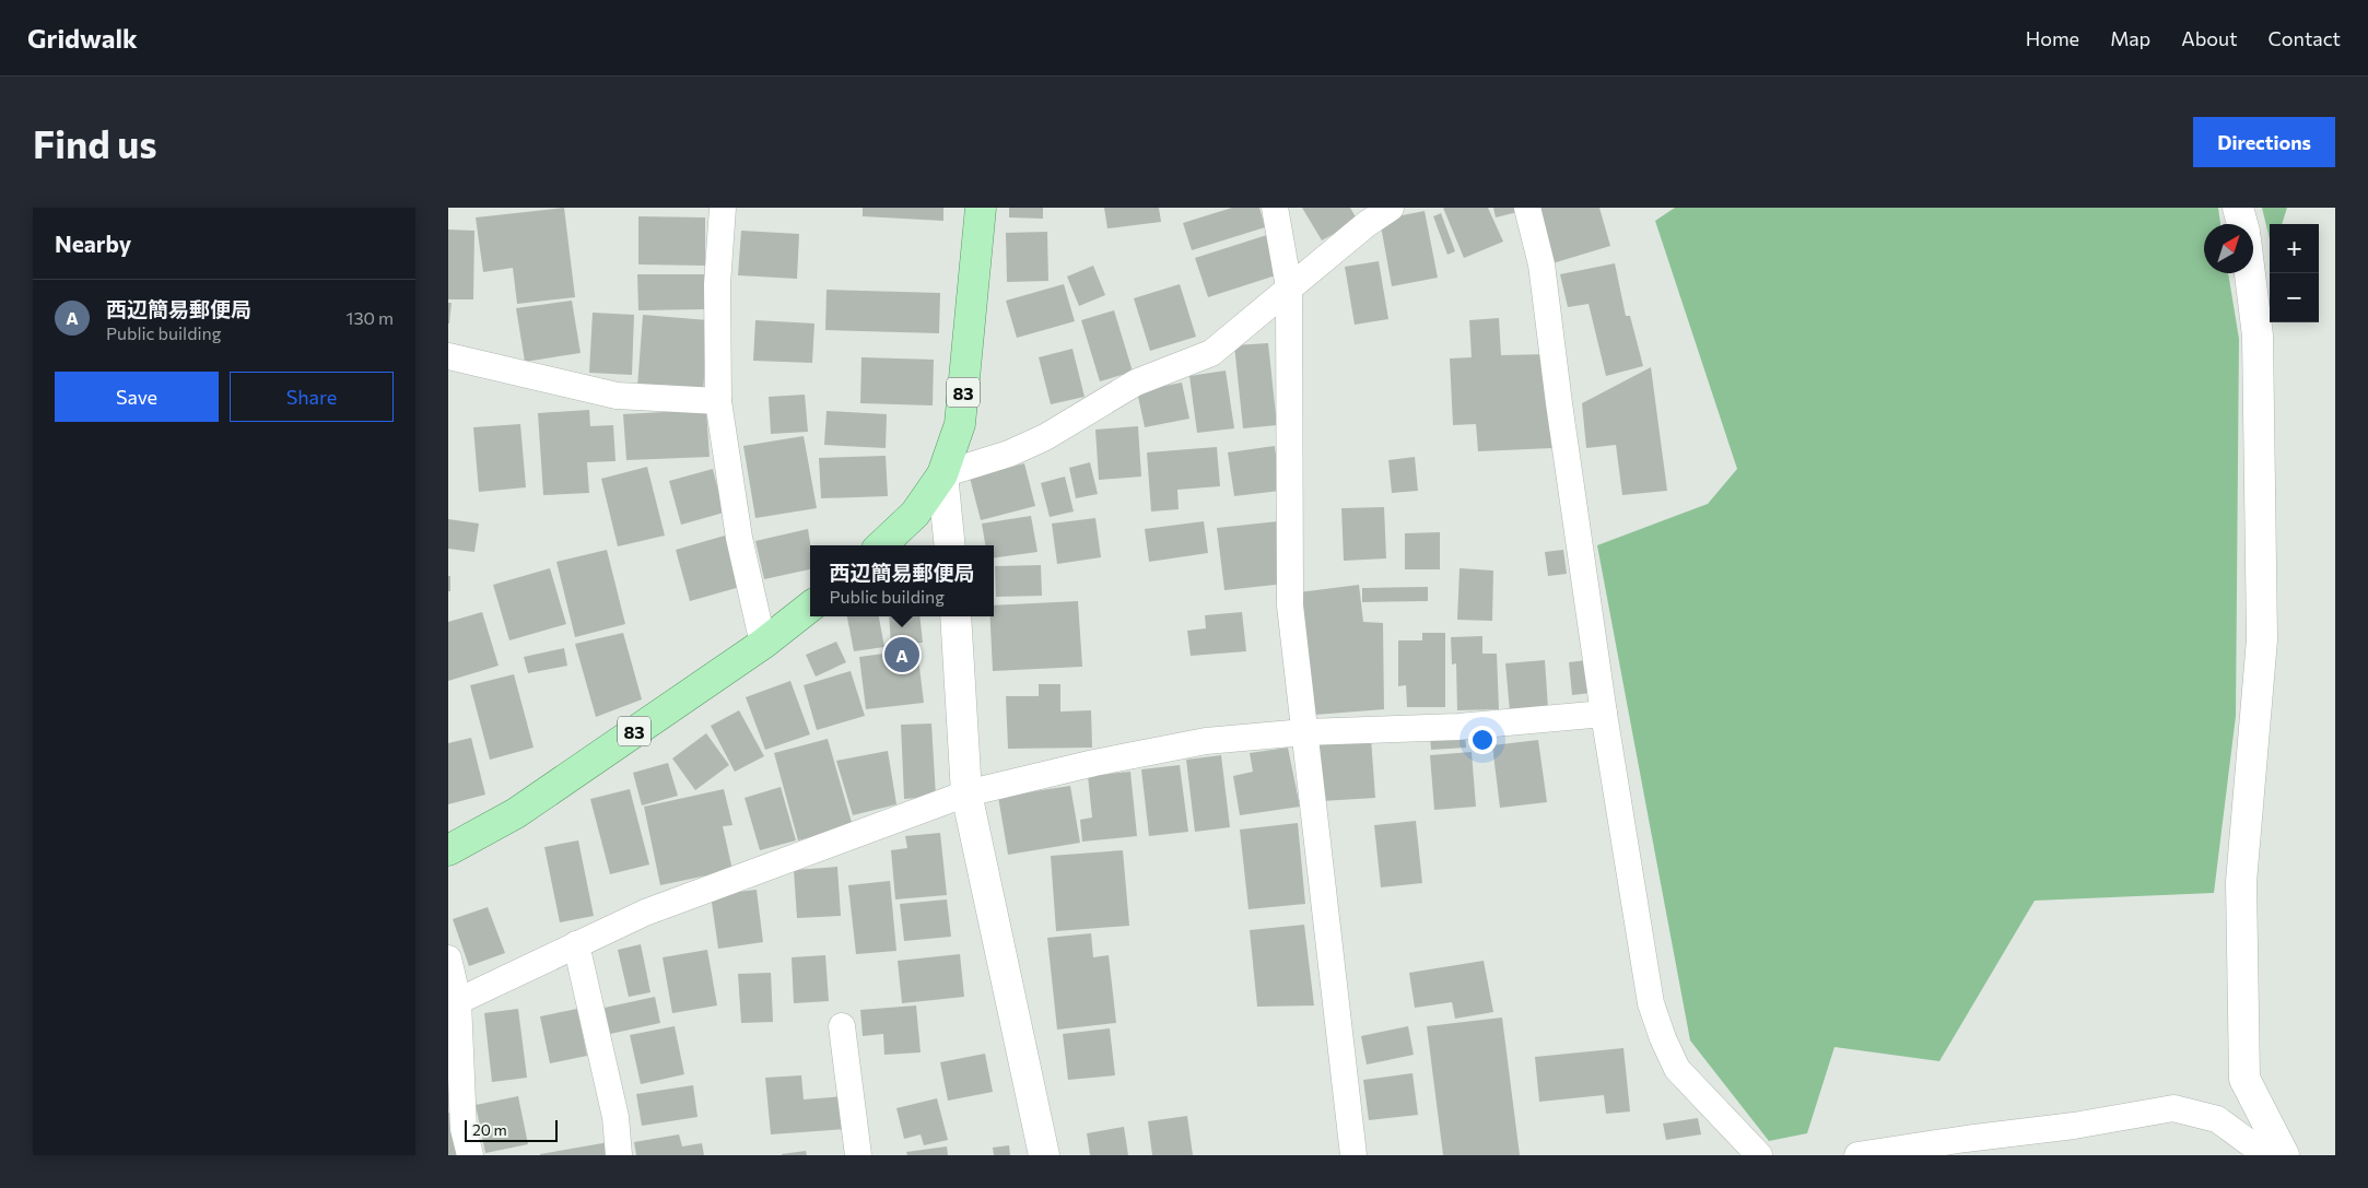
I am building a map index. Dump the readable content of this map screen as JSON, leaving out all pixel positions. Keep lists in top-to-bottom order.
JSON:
{
  "streets": {
    "main road": ["83"]
  },
  "scale_bar": "20 m",
  "north": "top right",
  "page": {
    "header": "Gridwalk",
    "nav": [
      "Home",
      "Map",
      "About",
      "Contact"
    ],
    "buttons": [
      "Directions",
      ["Save", "Share"]
    ],
    "title": "Find us",
    "heading": "Nearby",
    "map_buttons": ["+", "−"],
    "list": [
      {
        "mark": "A",
        "name": "西辺簡易郵便局",
        "note": "Public building",
        "value": "130 m"
      }
    ],
    "popup": ["西辺簡易郵便局", "Public building"],
    "pins": "A",
    "scale": "20 m"
  }
}
